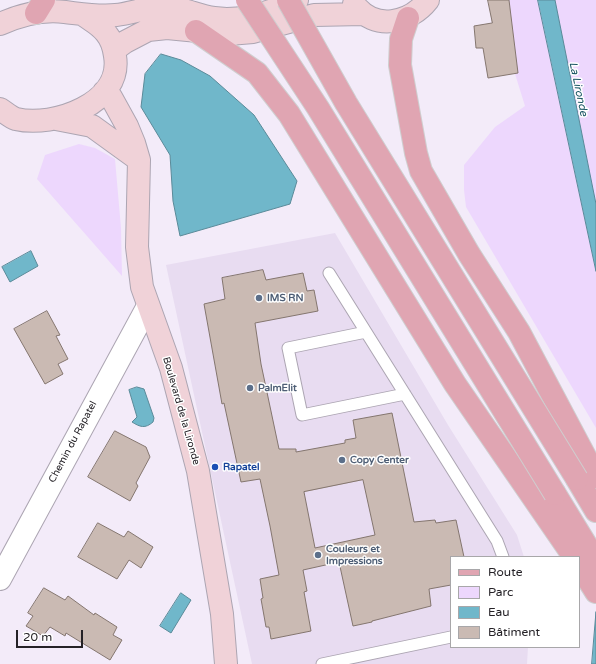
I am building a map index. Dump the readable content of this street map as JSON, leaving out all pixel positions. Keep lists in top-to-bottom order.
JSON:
{
  "streets": {
    "main road": ["Boulevard de la Lironde"],
    "street": ["Chemin du Rapatel"]
  },
  "crossings": [
    ["Boulevard de la Lironde", "Chemin du Rapatel"]
  ],
  "water": ["La Lironde"],
  "places": [
    "IMS RN",
    "PalmElit",
    "Copy Center",
    "Rapatel",
    "Couleurs et Impressions"
  ],
  "legend": [
    "Route",
    "Parc",
    "Eau",
    "Bâtiment"
  ],
  "scale_bar": "20 m"
}
